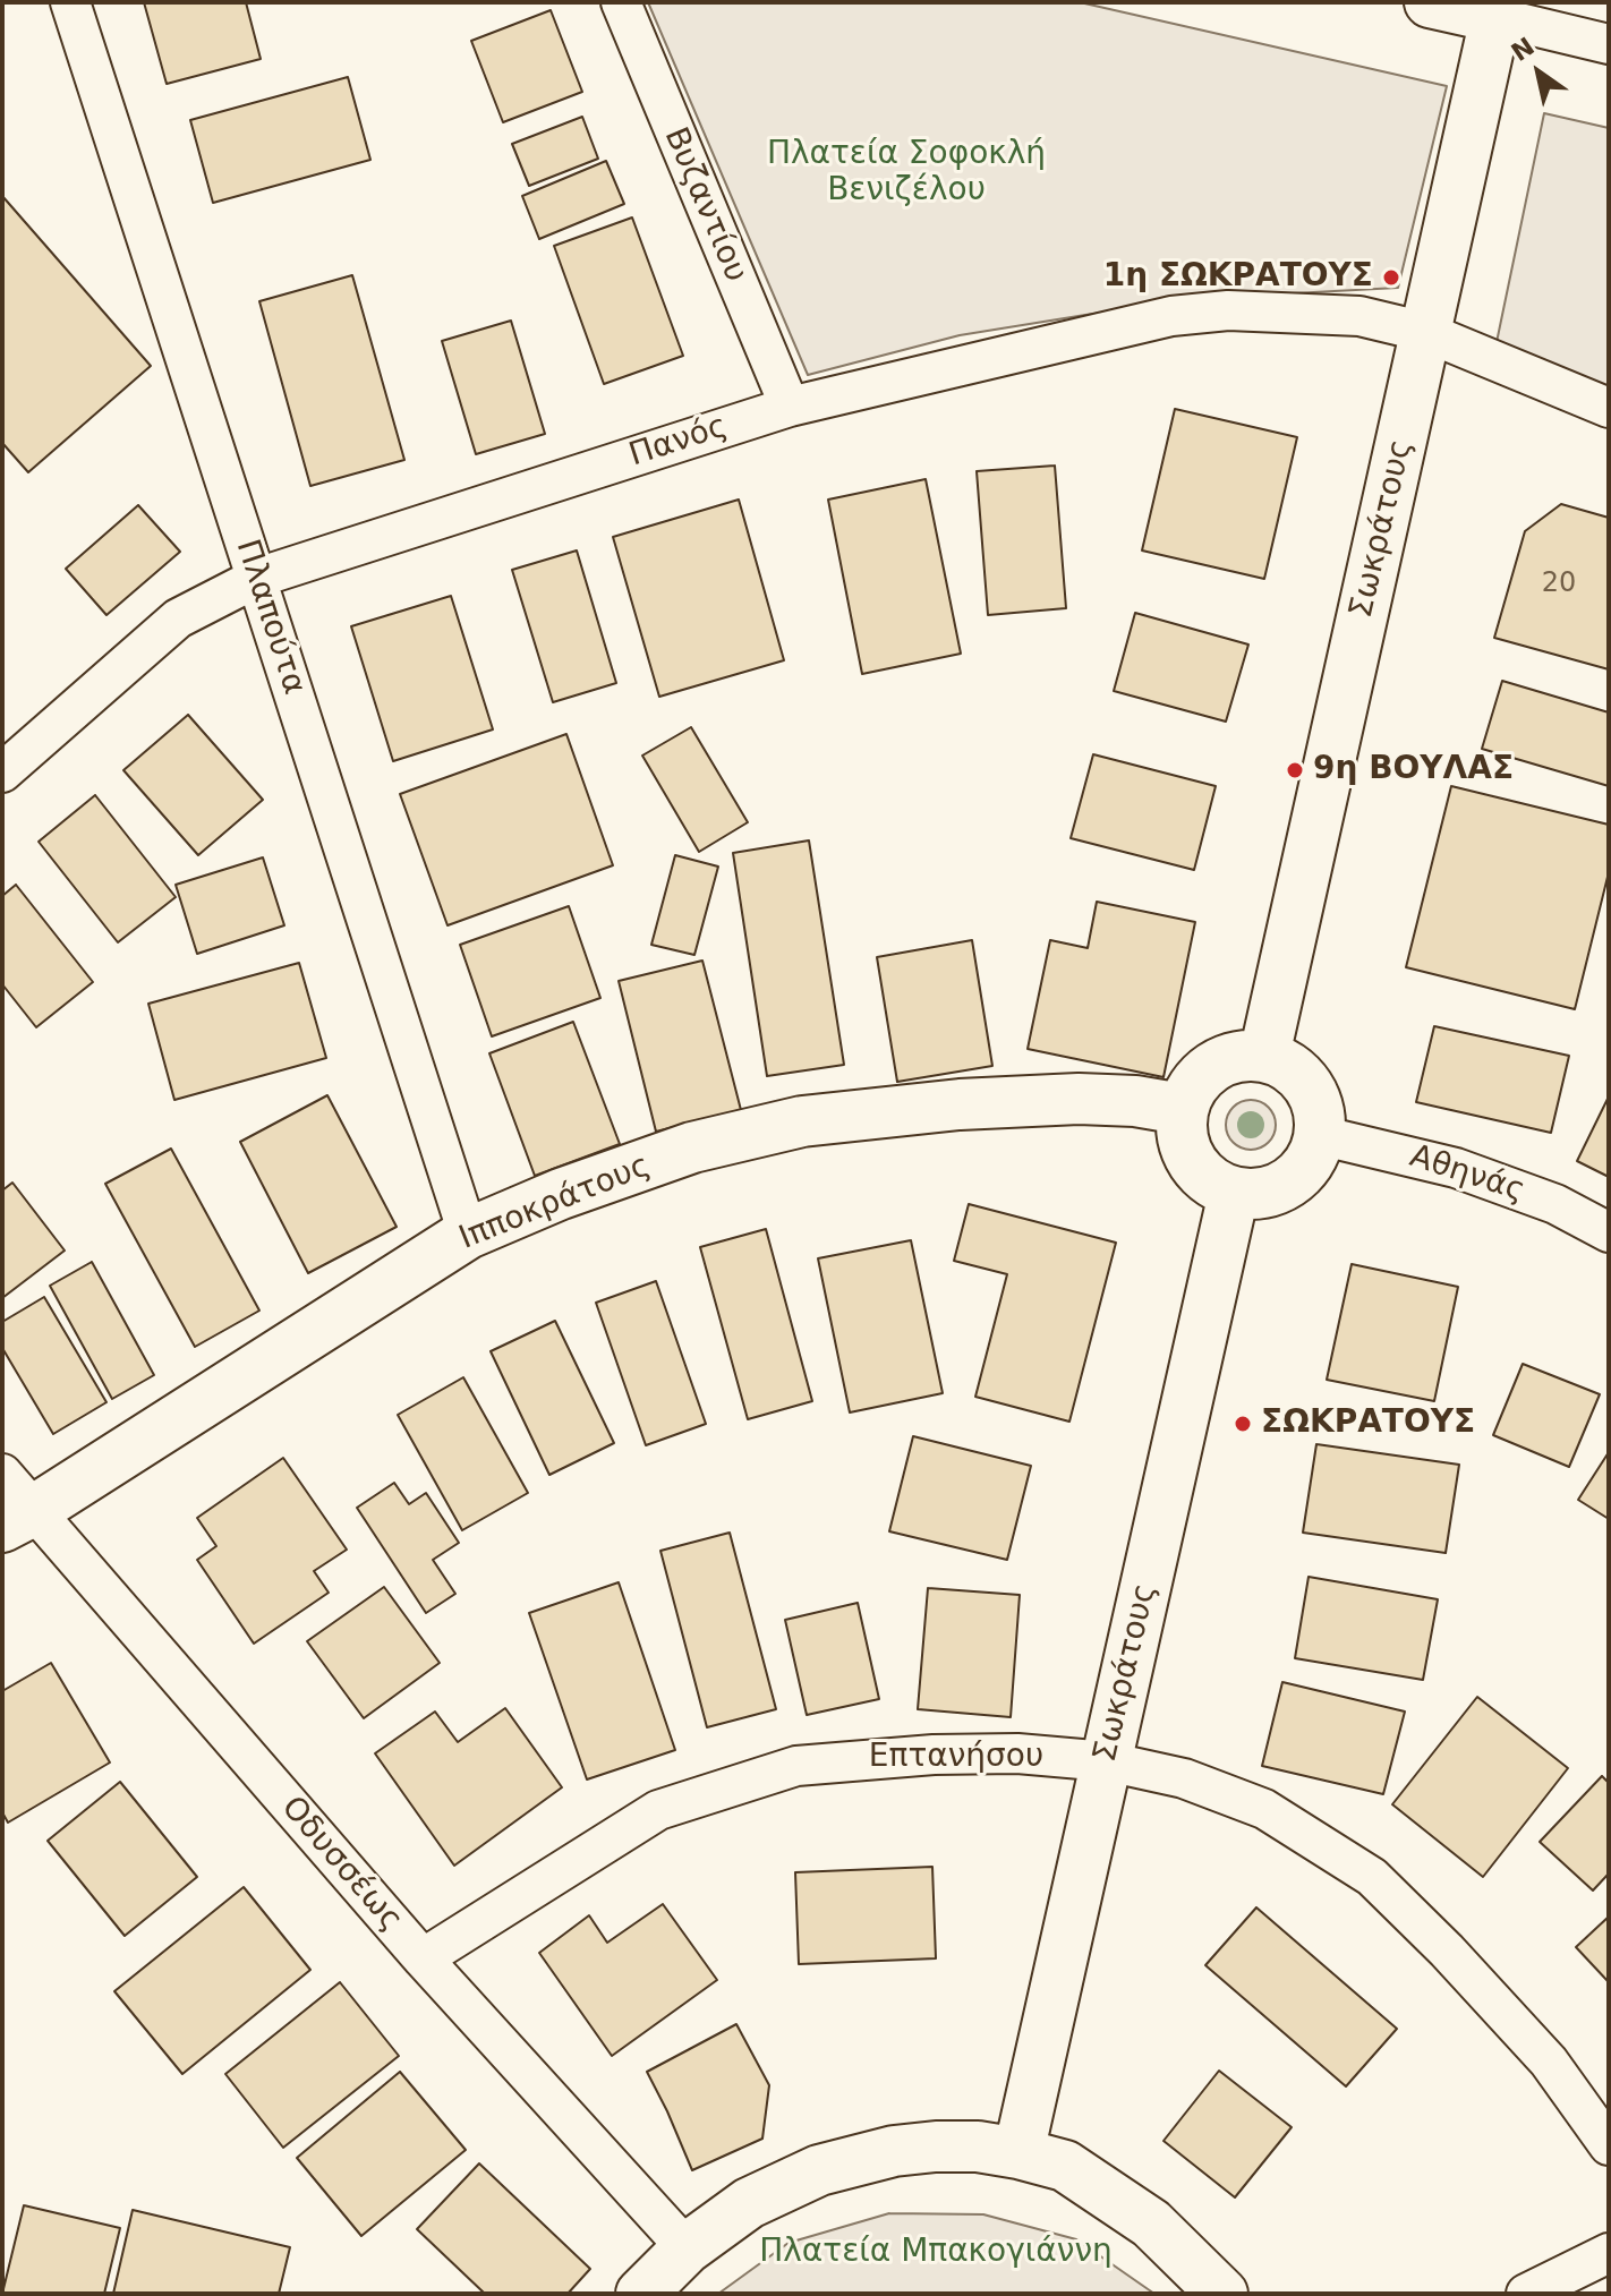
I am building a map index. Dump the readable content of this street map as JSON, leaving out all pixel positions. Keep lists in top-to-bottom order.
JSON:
{
  "streets": {
    "street": [
      "Βυζαντίου",
      "Πανός",
      "Σωκράτους",
      "Πλαπούτα",
      "Αθηνάς",
      "Ιπποκράτους",
      "Επτανήσου",
      "Οδυσσέως"
    ]
  },
  "crossings": [
    ["Βυζαντίου", "Πανός"],
    ["Πανός", "Σωκράτους"],
    ["Πανός", "Πλαπούτα"],
    ["Σωκράτους", "Αθηνάς"],
    ["Σωκράτους", "Ιπποκράτους"],
    ["Σωκράτους", "Επτανήσου"],
    ["Πλαπούτα", "Ιπποκράτους"],
    ["Αθηνάς", "Ιπποκράτους"],
    ["Ιπποκράτους", "Οδυσσέως"],
    ["Επτανήσου", "Οδυσσέως"]
  ],
  "parks": ["Πλατεία Σοφοκλή Βενιζέλου", "Πλατεία Μπακογιάννη"],
  "places": ["1η ΣΩΚΡΑΤΟΥΣ", "9η ΒΟΥΛΑΣ", "ΣΩΚΡΑΤΟΥΣ"],
  "house_numbers": ["20"],
  "north": "top left"
}
